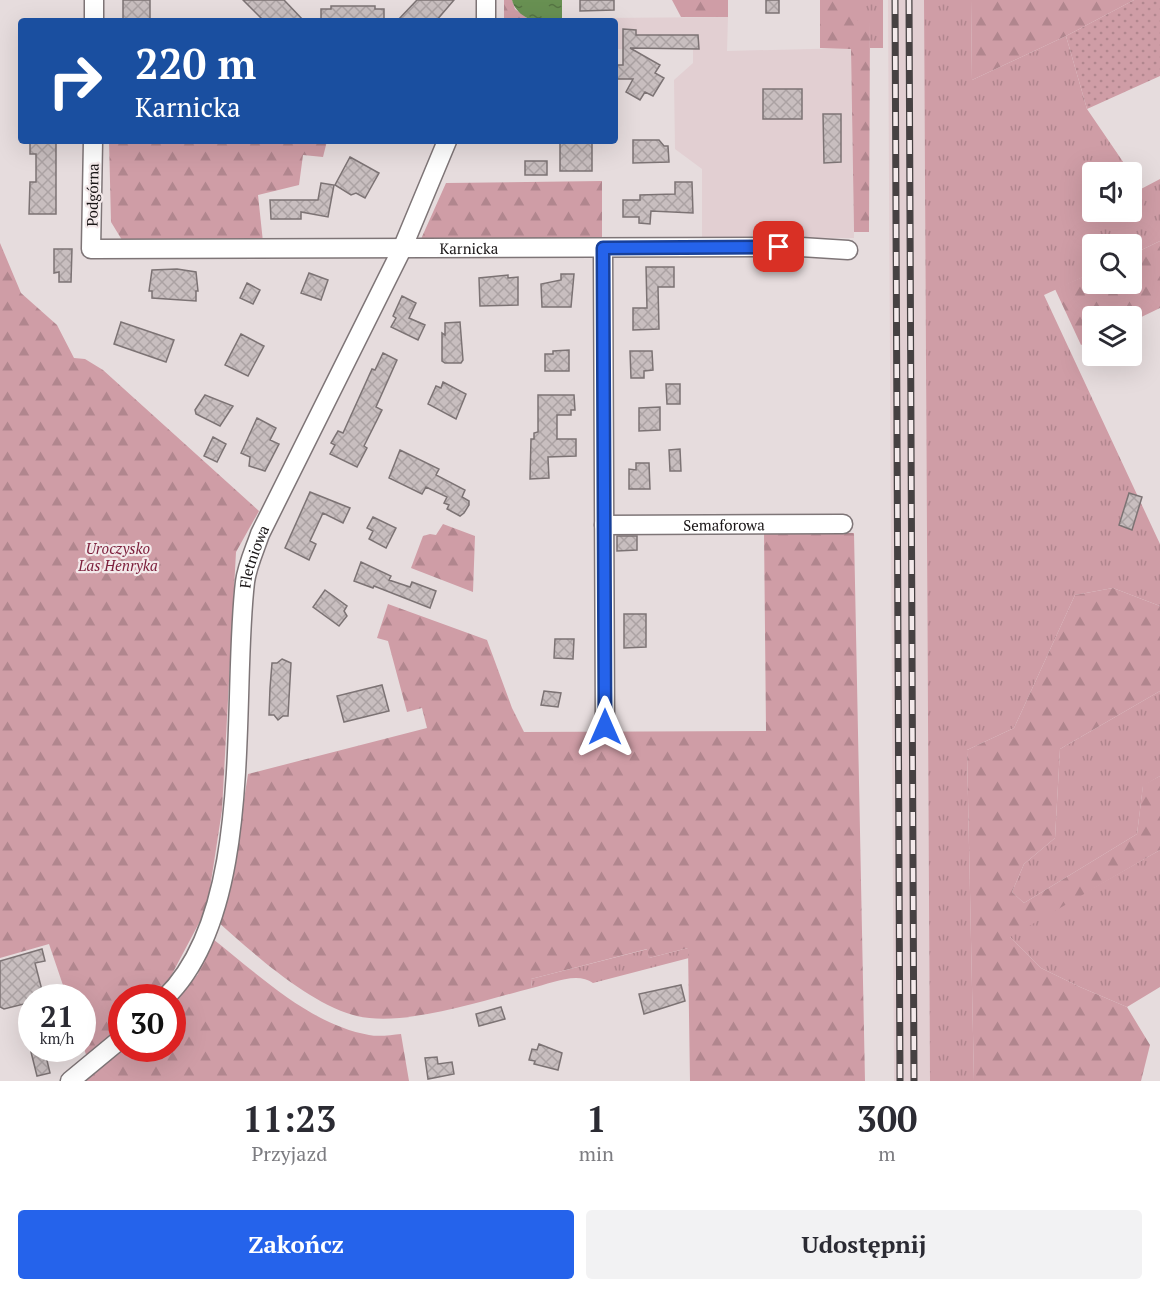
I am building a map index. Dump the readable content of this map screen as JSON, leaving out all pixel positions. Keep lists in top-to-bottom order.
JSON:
{
  "streets": {
    "street": [
      "Podgórna",
      "Karnicka",
      "Semaforowa",
      "Fletniowa"
    ]
  },
  "crossings": [
    ["Podgórna", "Karnicka"],
    ["Karnicka", "Fletniowa"]
  ],
  "parks": ["Uroczysko Las Henryka"],
  "page": {
    "turn": ["220 m", "Karnicka"],
    "speed": "21 km/h",
    "limit": "30",
    "eta": [
      "11:23",
      "Przyjazd",
      "1",
      "min",
      "300",
      "m"
    ],
    "buttons": ["Zakończ", "Udostępnij"]
  }
}
